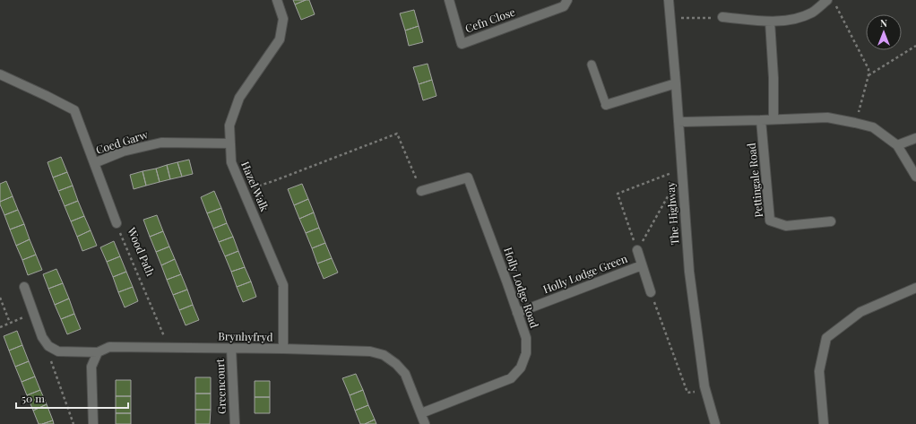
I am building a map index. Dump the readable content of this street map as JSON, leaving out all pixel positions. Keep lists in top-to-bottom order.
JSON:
{
  "streets": {
    "street": [
      "Cefn Close",
      "Coed Garw",
      "Pettingale Road",
      "Hazel Walk",
      "The Highway",
      "Wood Path",
      "Holly Lodge Green",
      "Holly Lodge Road",
      "Brynhyfryd",
      "Greencourt"
    ]
  },
  "crossings": [
    ["Coed Garw", "Hazel Walk"],
    ["Coed Garw", "Wood Path"],
    ["Hazel Walk", "Brynhyfryd"],
    ["The Highway", "Holly Lodge Green"],
    ["Wood Path", "Brynhyfryd"],
    ["Holly Lodge Green", "Holly Lodge Road"],
    ["Holly Lodge Road", "Brynhyfryd"],
    ["Brynhyfryd", "Greencourt"]
  ],
  "scale_bar": "50 m",
  "north": "top"
}
